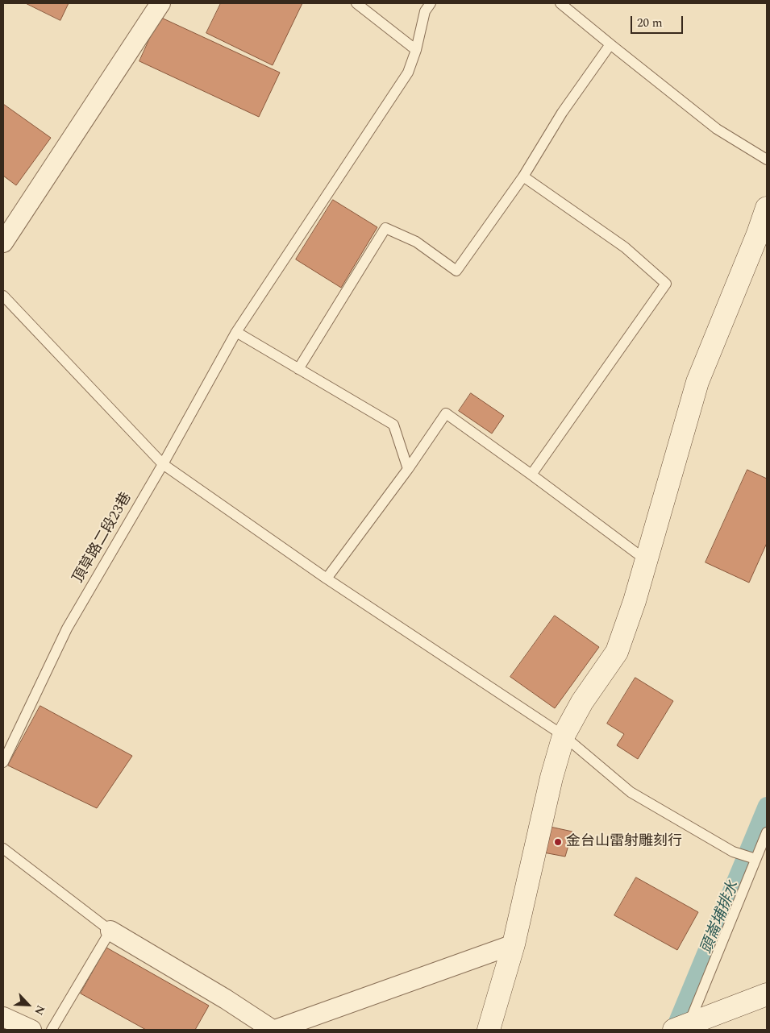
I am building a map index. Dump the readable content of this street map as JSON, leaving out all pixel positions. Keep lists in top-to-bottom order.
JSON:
{
  "streets": {
    "lane": ["頂草路二段23巷"]
  },
  "water": ["頭崙埔排水"],
  "places": ["金台山雷射雕刻行"],
  "scale_bar": "20 m",
  "north": "bottom right"
}
